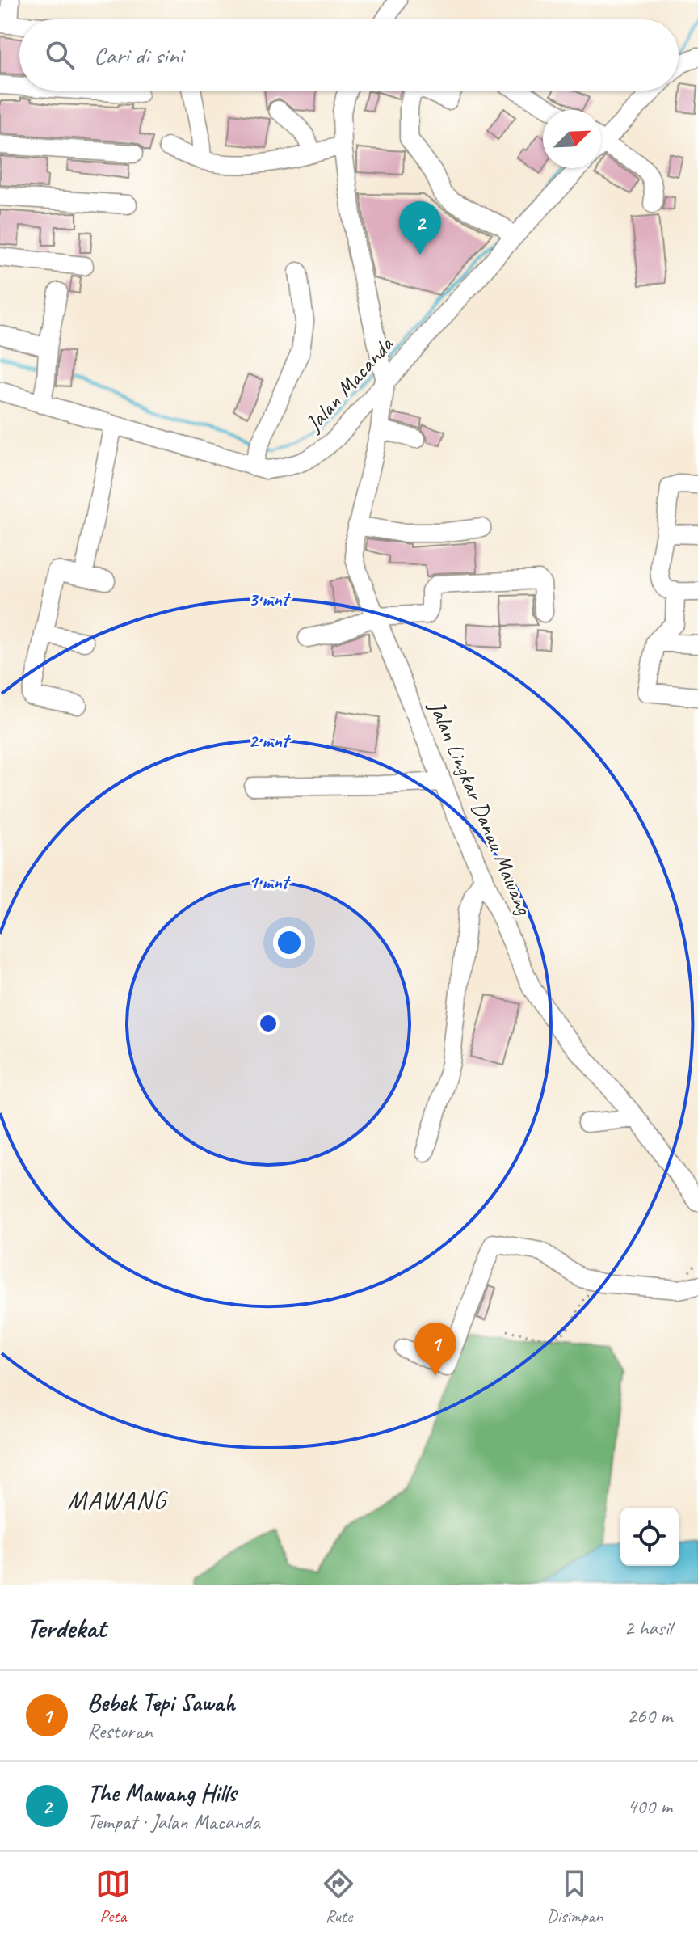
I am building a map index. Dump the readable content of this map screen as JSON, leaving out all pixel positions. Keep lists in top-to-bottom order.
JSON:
{
  "streets": {
    "street": ["Jalan Macanda", "Jalan Lingkar Danau Mawang"]
  },
  "crossings": [
    ["Jalan Macanda", "Jalan Lingkar Danau Mawang"]
  ],
  "districts": ["MAWANG"],
  "north": "top right",
  "page": {
    "search": "Cari di sini",
    "pins": ["2", "1"],
    "heading": ["Terdekat", "2 hasil"],
    "list": [
      {
        "mark": "1",
        "name": "Bebek Tepi Sawah",
        "note": "Restoran",
        "value": "260 m"
      },
      {
        "mark": "2",
        "name": "The Mawang Hills",
        "note": "Tempat · Jalan Macanda",
        "value": "400 m"
      }
    ],
    "nav": ["Peta", "Rute", "Disimpan"]
  },
  "rings": ["3 mnt", "2 mnt", "1 mnt"]
}
